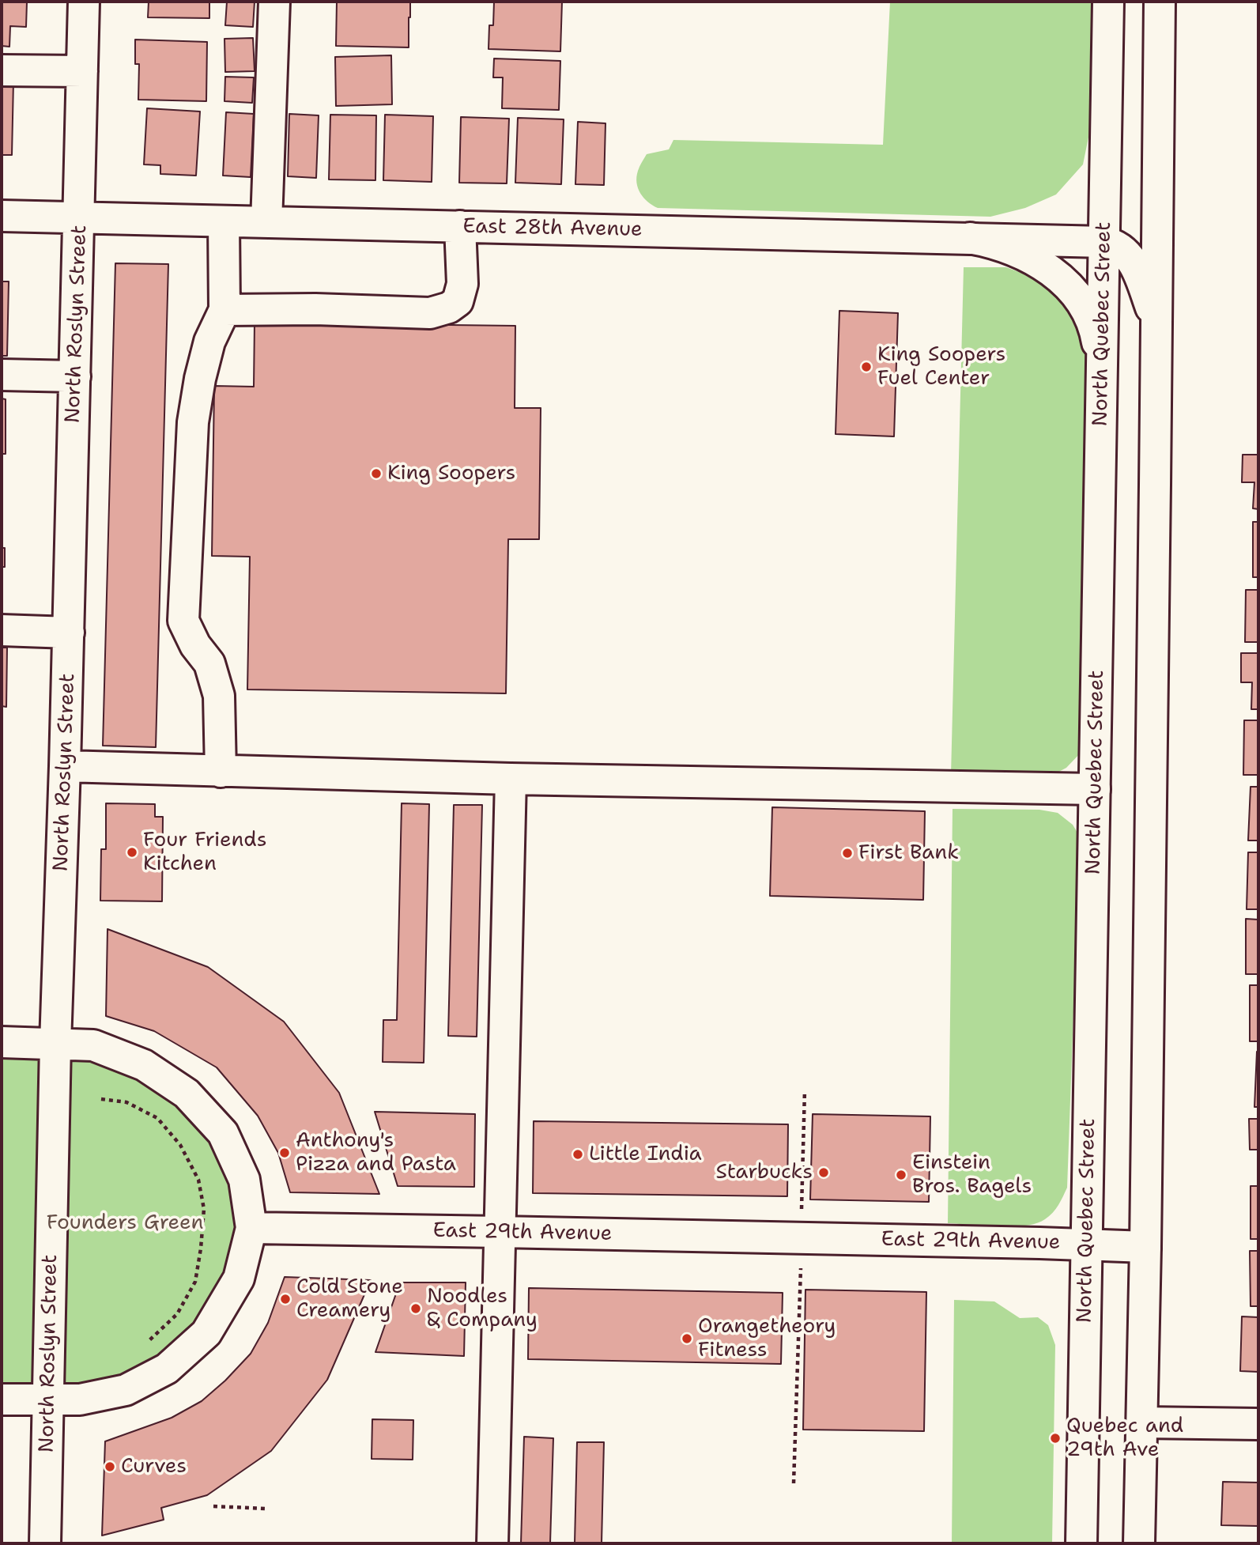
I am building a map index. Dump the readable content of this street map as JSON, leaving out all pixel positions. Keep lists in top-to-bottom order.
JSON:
{
  "streets": {
    "street": [
      "East 28th Avenue",
      "North Roslyn Street",
      "North Quebec Street",
      "East 29th Avenue"
    ]
  },
  "crossings": [
    ["East 28th Avenue", "North Roslyn Street"],
    ["East 28th Avenue", "North Quebec Street"],
    ["North Quebec Street", "East 29th Avenue"]
  ],
  "parks": ["Founders Green"],
  "places": [
    "King Soopers Fuel Center",
    "King Soopers",
    "Four Friends Kitchen",
    "First Bank",
    "Anthony's Pizza and Pasta",
    "Little India",
    "Starbucks",
    "Einstein Bros. Bagels",
    "Cold Stone Creamery",
    "Noodles & Company",
    "Orangetheory Fitness",
    "Quebec and 29th Ave",
    "Curves"
  ]
}
